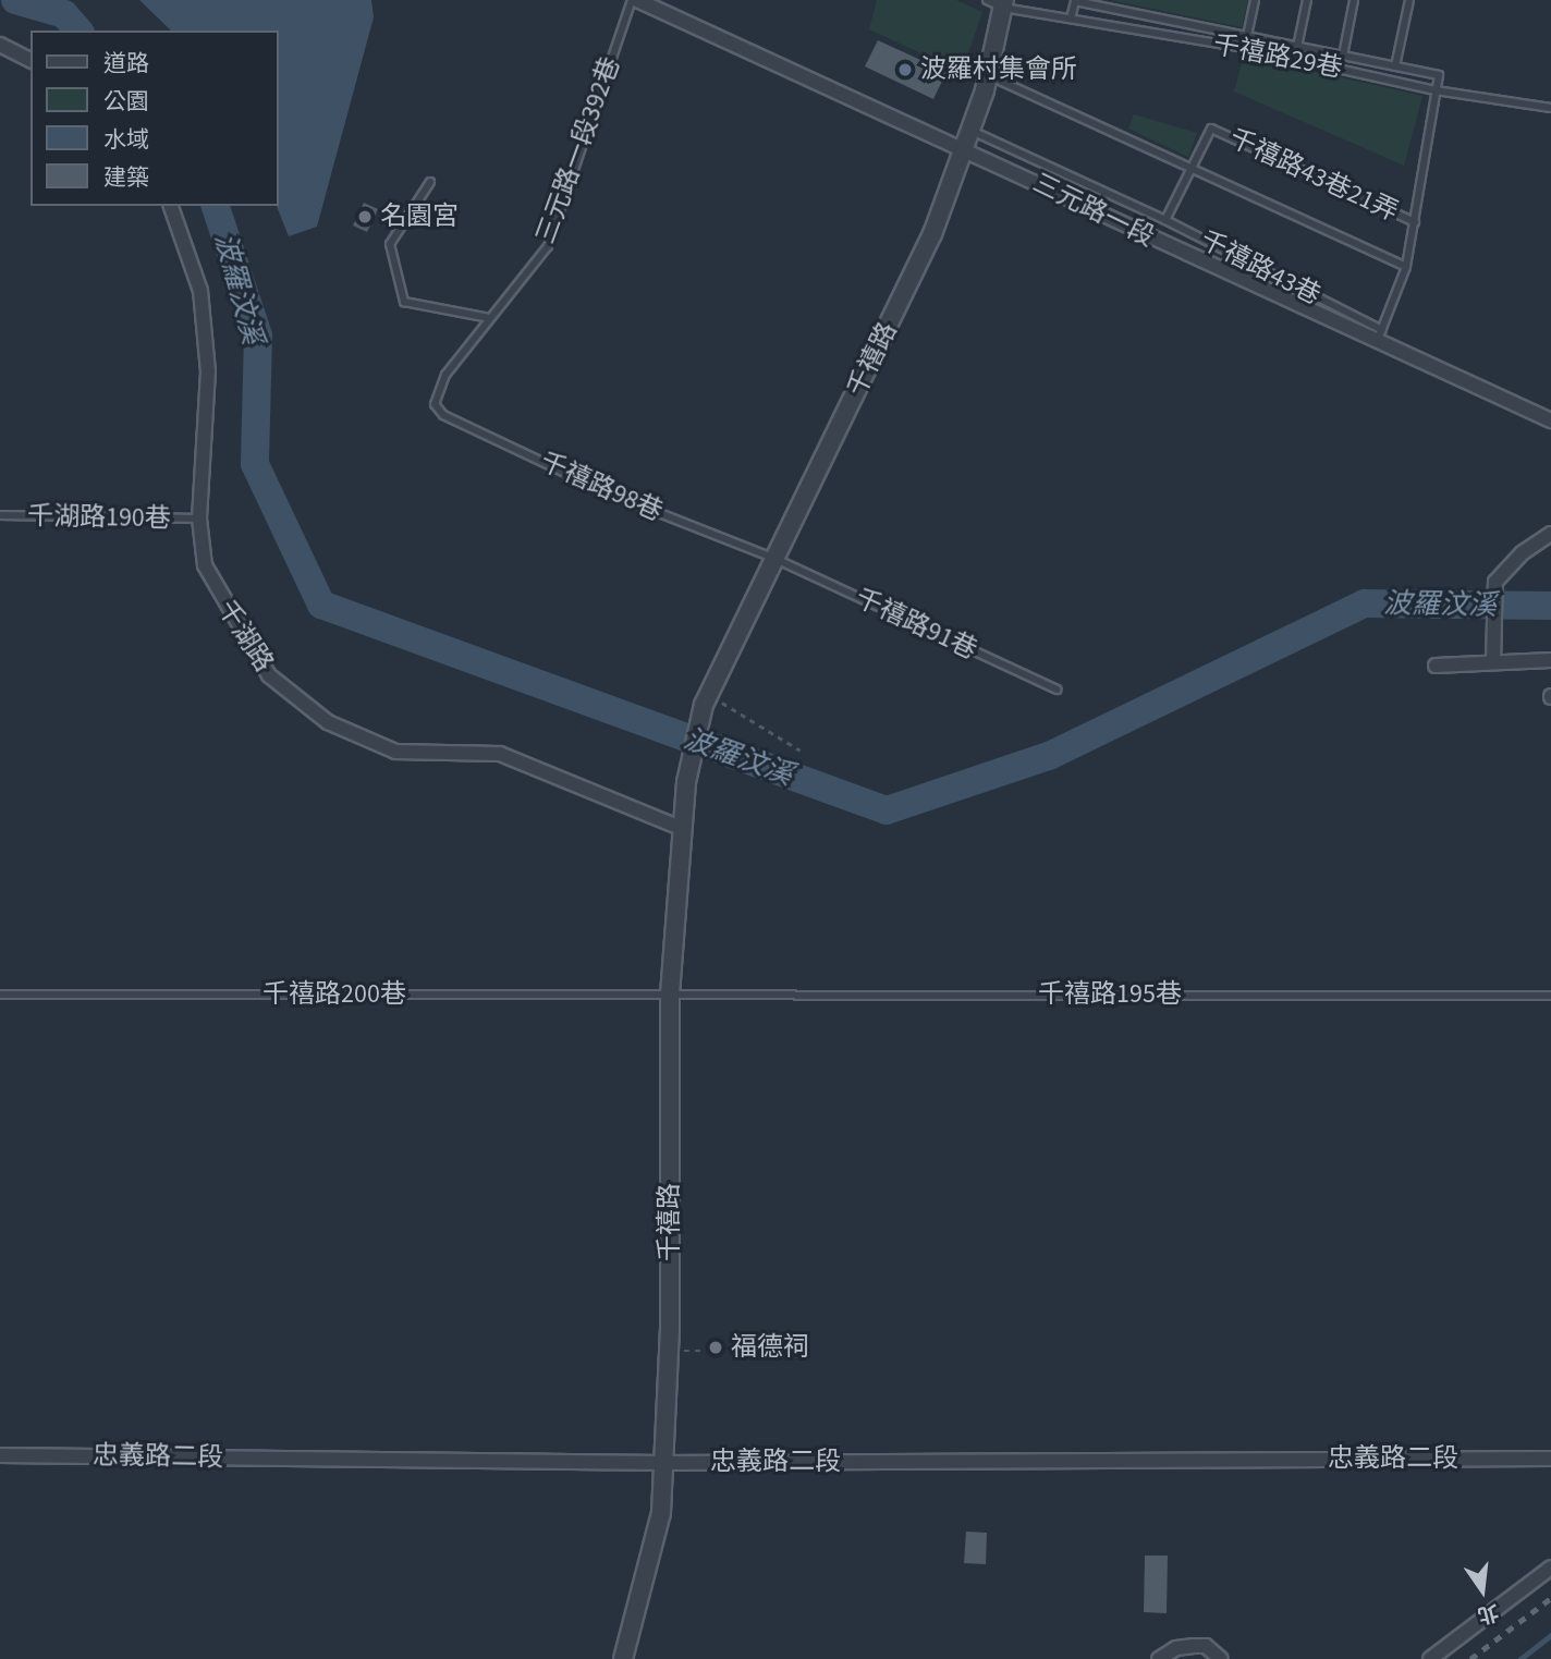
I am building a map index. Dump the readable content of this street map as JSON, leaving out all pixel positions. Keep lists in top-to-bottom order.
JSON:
{
  "streets": {
    "street": [
      "三元路一段",
      "千禧路",
      "千湖路",
      "忠義路二段"
    ],
    "lane": [
      "千禧路29巷",
      "三元路一段392巷",
      "千禧路43巷21弄",
      "千禧路43巷",
      "千禧路98巷",
      "千湖路190巷",
      "千禧路91巷",
      "千禧路200巷",
      "千禧路195巷"
    ]
  },
  "crossings": [
    ["千禧路29巷", "千禧路"],
    ["三元路一段392巷", "三元路一段"],
    ["三元路一段392巷", "千禧路98巷"],
    ["千禧路43巷21弄", "千禧路43巷"],
    ["三元路一段", "千禧路43巷"],
    ["三元路一段", "千禧路"],
    ["千禧路43巷", "千禧路"],
    ["千禧路", "千禧路98巷"],
    ["千禧路", "千禧路91巷"],
    ["千禧路", "千湖路"],
    ["千禧路", "千禧路200巷"],
    ["千禧路", "千禧路195巷"],
    ["千禧路", "忠義路二段"],
    ["千禧路98巷", "千禧路91巷"],
    ["千湖路190巷", "千湖路"],
    ["千禧路200巷", "千禧路195巷"]
  ],
  "water": ["波羅汶溪"],
  "places": ["波羅村集會所", "名園宮", "福德祠"],
  "legend": [
    "道路",
    "公園",
    "水域",
    "建築"
  ],
  "north": "bottom"
}
